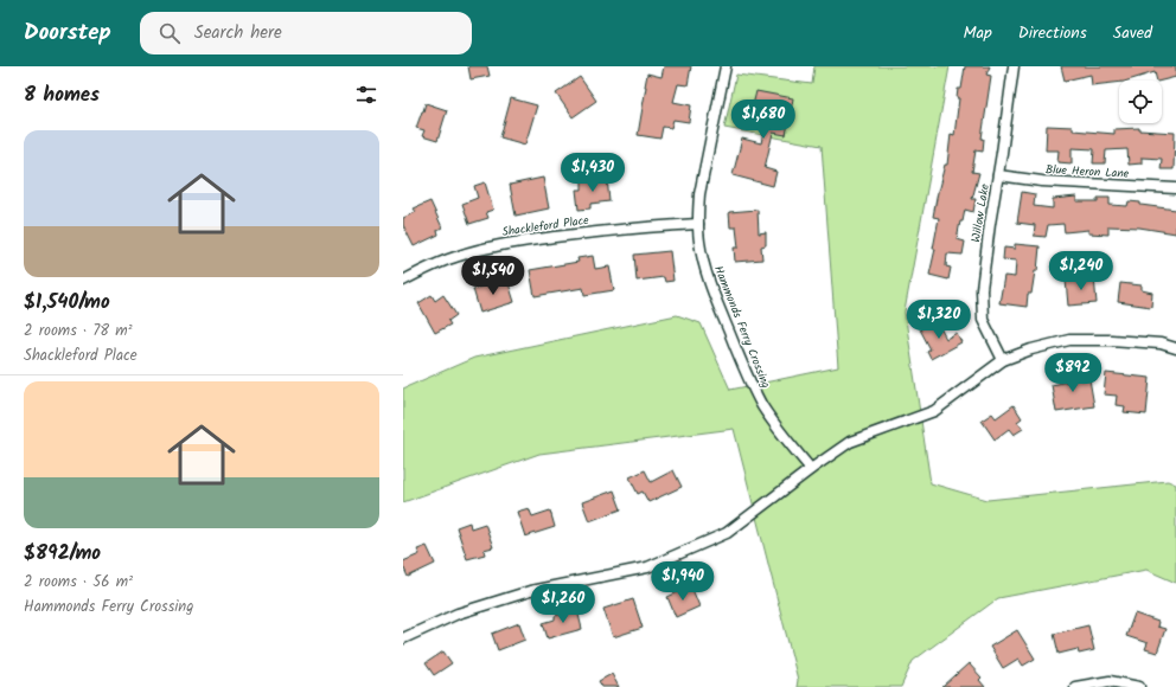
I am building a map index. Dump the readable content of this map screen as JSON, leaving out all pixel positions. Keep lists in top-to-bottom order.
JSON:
{
  "streets": {
    "street": [
      "Blue Heron Lane",
      "Willow Lake",
      "Shackleford Place",
      "Hammonds Ferry Crossing"
    ]
  },
  "crossings": [
    ["Blue Heron Lane", "Willow Lake"],
    ["Shackleford Place", "Hammonds Ferry Crossing"]
  ],
  "page": {
    "header": "Doorstep",
    "search": "Search here",
    "nav": ["Map", "Directions", "Saved"],
    "heading": "8 homes",
    "price": [
      "$1,680",
      "$1,430",
      "$1,240",
      "$1,540",
      "$1,320",
      "$892",
      "$1,940",
      "$1,260"
    ],
    "list": [
      {
        "name": "$1,540/mo",
        "note": "2 rooms · 78 m² · Shackleford Place"
      },
      {
        "name": "$892/mo",
        "note": "2 rooms · 56 m² · Hammonds Ferry Crossing"
      }
    ]
  }
}
